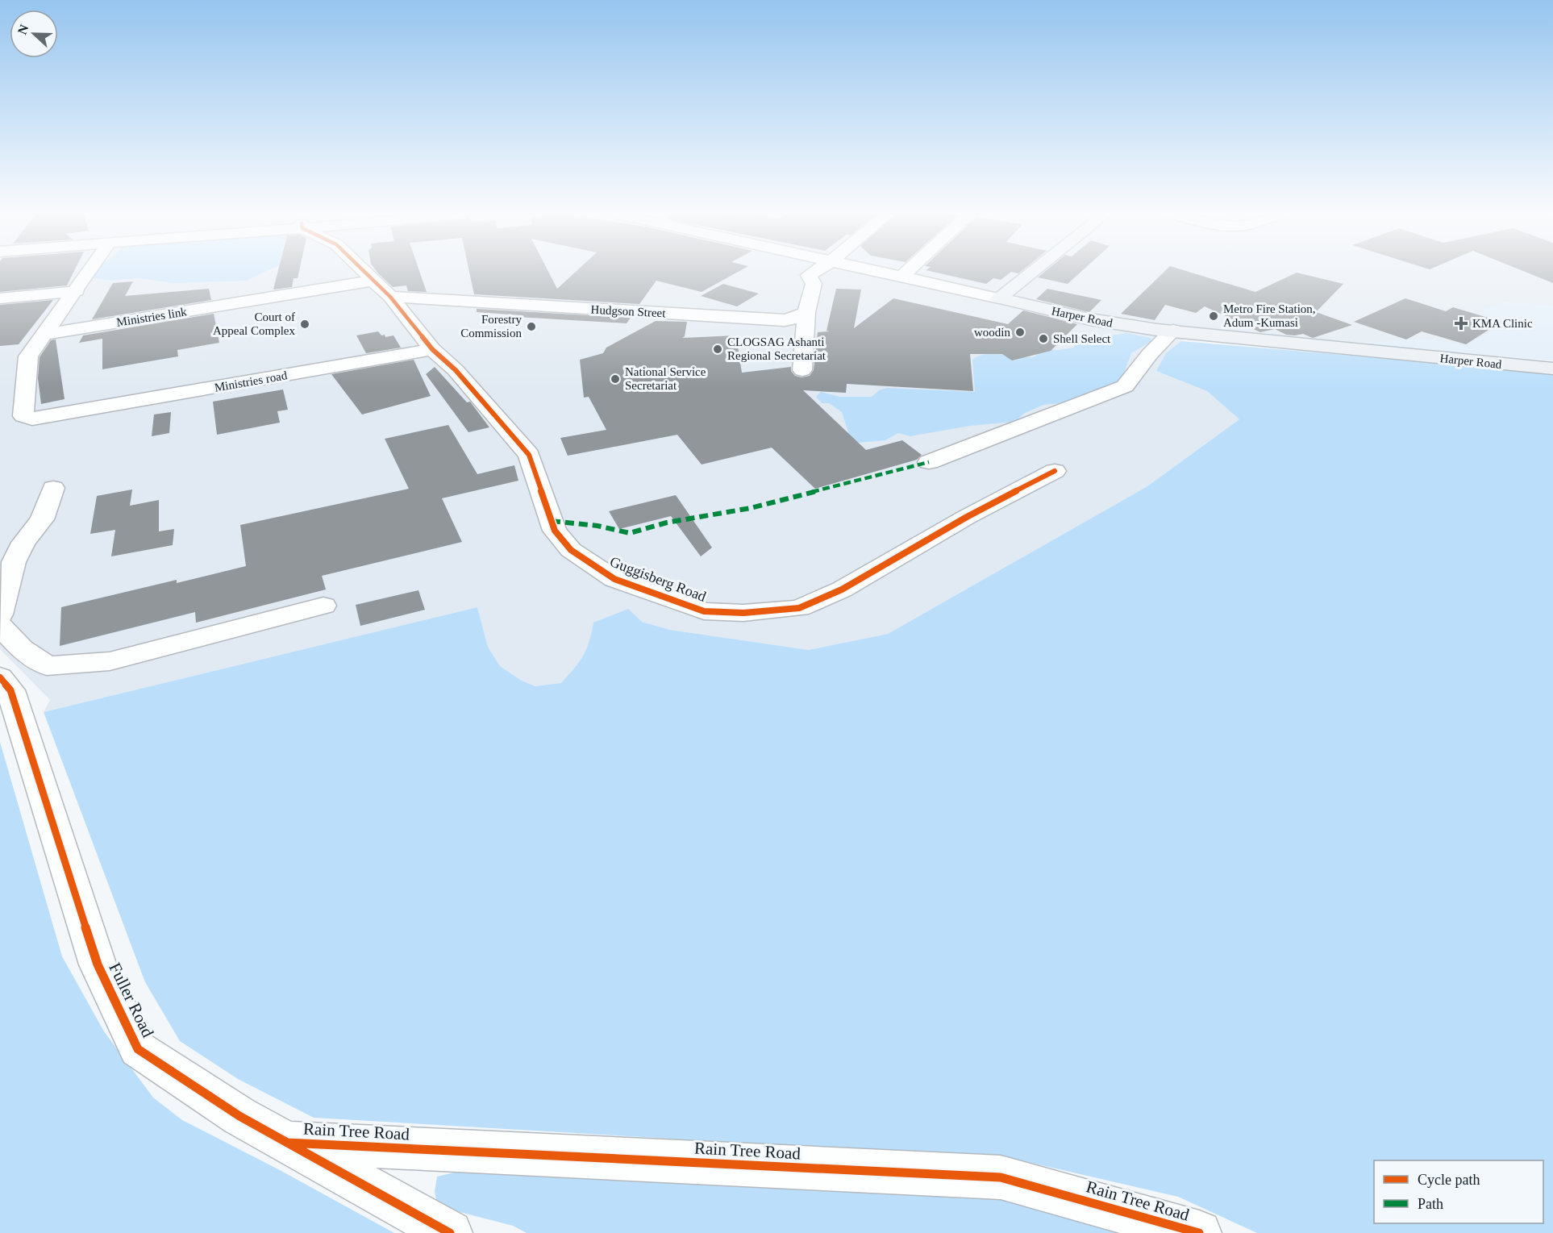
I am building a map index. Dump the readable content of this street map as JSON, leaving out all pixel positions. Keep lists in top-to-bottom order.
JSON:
{
  "streets": {
    "main road": ["Harper Road"],
    "street": [
      "Hudgson Street",
      "Ministries link",
      "Ministries road",
      "Guggisberg Road",
      "Fuller Road",
      "Rain Tree Road"
    ]
  },
  "crossings": [
    ["Hudgson Street", "Guggisberg Road"],
    ["Ministries link", "Ministries road"],
    ["Ministries link", "Guggisberg Road"],
    ["Ministries road", "Guggisberg Road"],
    ["Fuller Road", "Rain Tree Road"]
  ],
  "places": {
    "other": [
      "Metro Fire Station, Adum -Kumasi",
      "Court of Appeal Complex",
      "Forestry Commission",
      "woodin",
      "Shell Select",
      "CLOGSAG Ashanti Regional Secretariat",
      "National Service Secretariat"
    ],
    "health": ["KMA Clinic"]
  },
  "legend": ["Cycle path", "Path"],
  "north": "left"
}
